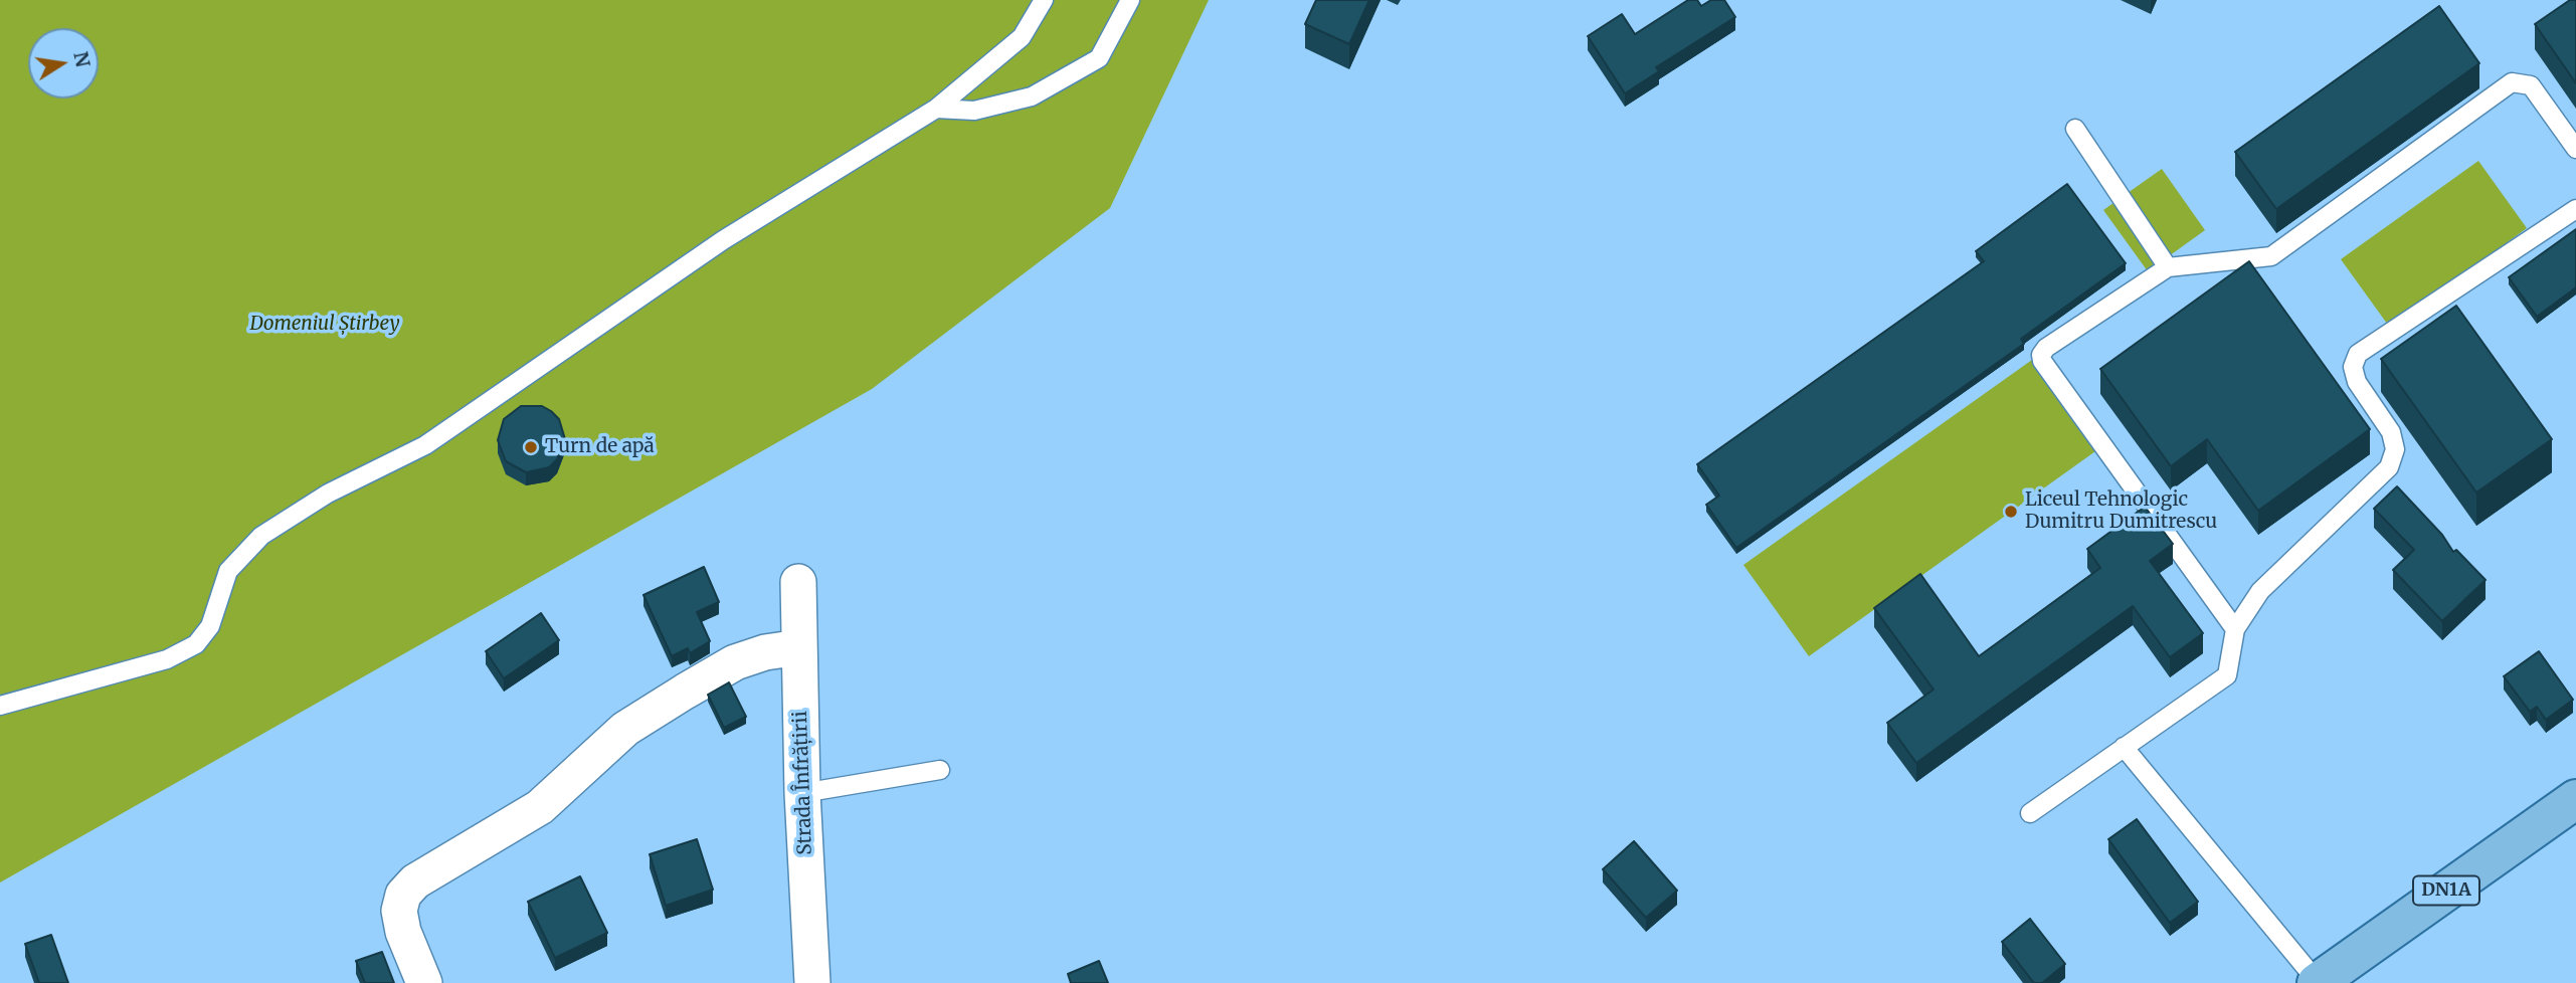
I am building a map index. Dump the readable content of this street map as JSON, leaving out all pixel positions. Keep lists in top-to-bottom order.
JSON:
{
  "streets": {
    "main road": ["DN1A"],
    "street": ["Strada Înfrățirii"]
  },
  "parks": ["Domeniul Știrbey"],
  "places": ["Turn de apă", "Liceul Tehnologic Dumitru Dumitrescu"],
  "north": "right"
}
